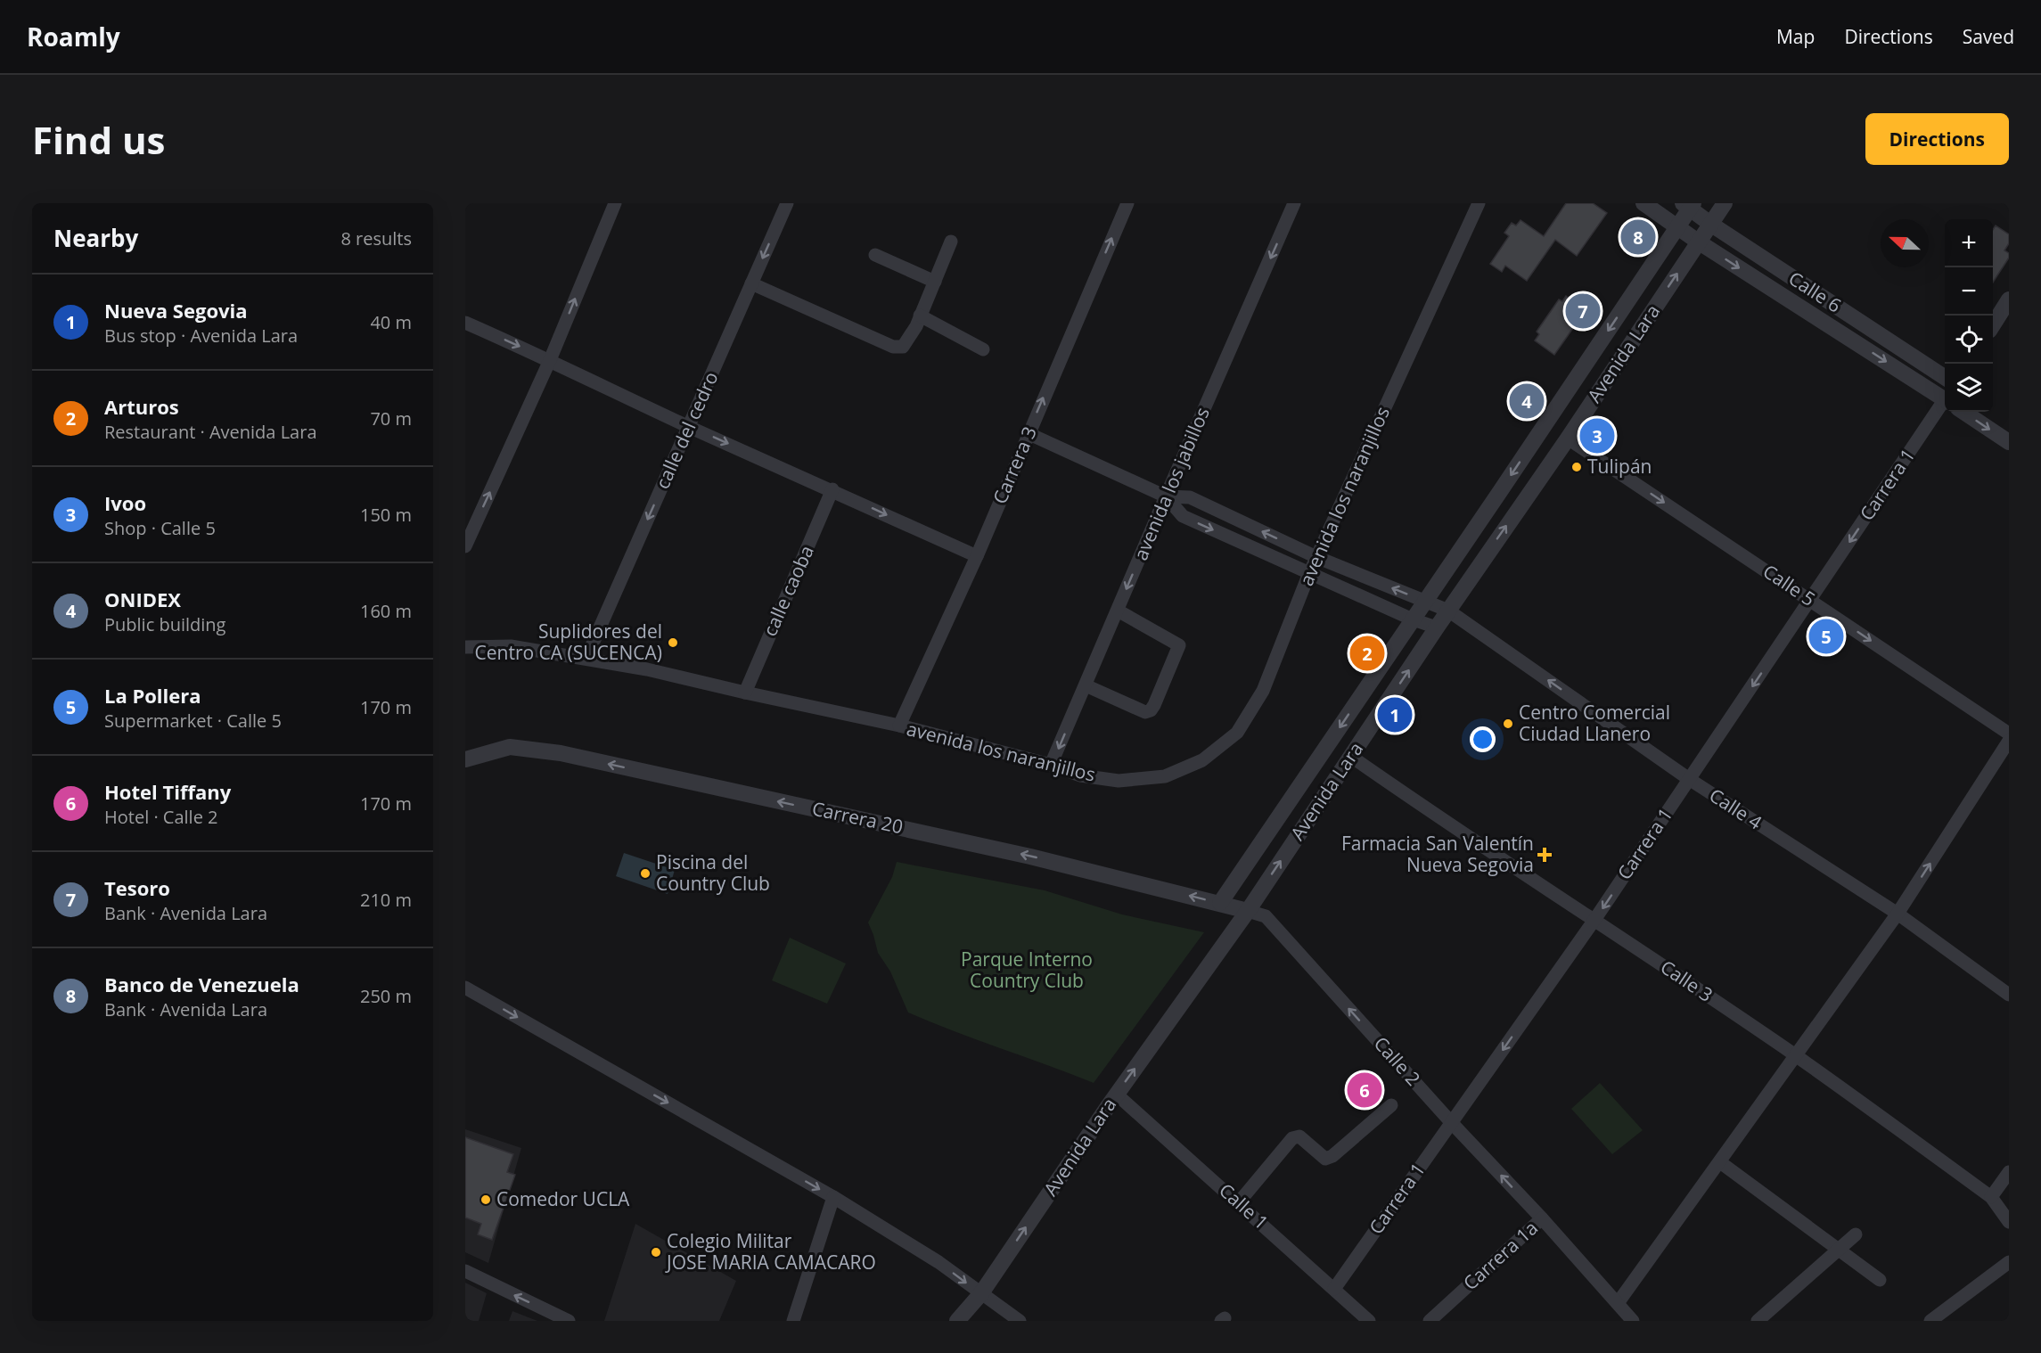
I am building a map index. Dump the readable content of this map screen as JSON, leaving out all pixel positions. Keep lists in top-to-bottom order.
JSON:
{
  "streets": {
    "street": [
      "Calle 6",
      "Avenida Lara",
      "calle del cedro",
      "Carrera 3",
      "avenida los jabillos",
      "Carrera 1",
      "avenida los naranjillos",
      "Calle 5",
      "calle caoba",
      "Calle 4",
      "Carrera 20",
      "Calle 3",
      "Calle 2",
      "Calle 1",
      "Carrera 1a"
    ]
  },
  "crossings": [
    ["Calle 6", "Avenida Lara"],
    ["Avenida Lara", "Calle 5"],
    ["Avenida Lara", "Calle 4"],
    ["Avenida Lara", "Carrera 20"],
    ["Avenida Lara", "Calle 3"],
    ["Avenida Lara", "Calle 2"],
    ["Avenida Lara", "Calle 1"],
    ["calle del cedro", "avenida los naranjillos"],
    ["Carrera 3", "avenida los naranjillos"],
    ["avenida los jabillos", "avenida los naranjillos"],
    ["avenida los jabillos", "Calle 4"],
    ["Carrera 1", "Calle 5"],
    ["Carrera 1", "Calle 4"],
    ["Carrera 1", "Calle 3"],
    ["Carrera 1", "Calle 2"],
    ["Carrera 1", "Calle 1"],
    ["avenida los naranjillos", "calle caoba"],
    ["avenida los naranjillos", "Calle 4"],
    ["Carrera 20", "Calle 2"],
    ["Calle 2", "Carrera 1a"]
  ],
  "one_way": [
    "calle del cedro",
    "Carrera 3",
    "avenida los jabillos",
    "Carrera 1",
    "Calle 5",
    "Carrera 20",
    "Calle 2"
  ],
  "parks": ["Parque Interno Country Club"],
  "places": {
    "other": [
      "Tulipán",
      "Suplidores del Centro CA (SUCENCA)",
      "Centro Comercial Ciudad Llanero",
      "Piscina del Country Club",
      "Comedor UCLA",
      "Colegio Militar JOSE MARIA CAMACARO"
    ],
    "health": ["Farmacia San Valentín Nueva Segovia"]
  },
  "north": "left",
  "page": {
    "header": "Roamly",
    "nav": ["Map", "Directions", "Saved"],
    "buttons": "Directions",
    "title": "Find us",
    "heading": ["Nearby", "8 results"],
    "pins": [
      "8",
      "7",
      "4",
      "3",
      "5",
      "2",
      "1",
      "6"
    ],
    "map_buttons": ["+", "−"],
    "list": [
      {
        "mark": "1",
        "name": "Nueva Segovia",
        "note": "Bus stop · Avenida Lara",
        "value": "40 m"
      },
      {
        "mark": "2",
        "name": "Arturos",
        "note": "Restaurant · Avenida Lara",
        "value": "70 m"
      },
      {
        "mark": "3",
        "name": "Ivoo",
        "note": "Shop · Calle 5",
        "value": "150 m"
      },
      {
        "mark": "4",
        "name": "ONIDEX",
        "note": "Public building",
        "value": "160 m"
      },
      {
        "mark": "5",
        "name": "La Pollera",
        "note": "Supermarket · Calle 5",
        "value": "170 m"
      },
      {
        "mark": "6",
        "name": "Hotel Tiffany",
        "note": "Hotel · Calle 2",
        "value": "170 m"
      },
      {
        "mark": "7",
        "name": "Tesoro",
        "note": "Bank · Avenida Lara",
        "value": "210 m"
      },
      {
        "mark": "8",
        "name": "Banco de Venezuela",
        "note": "Bank · Avenida Lara",
        "value": "250 m"
      }
    ]
  }
}
